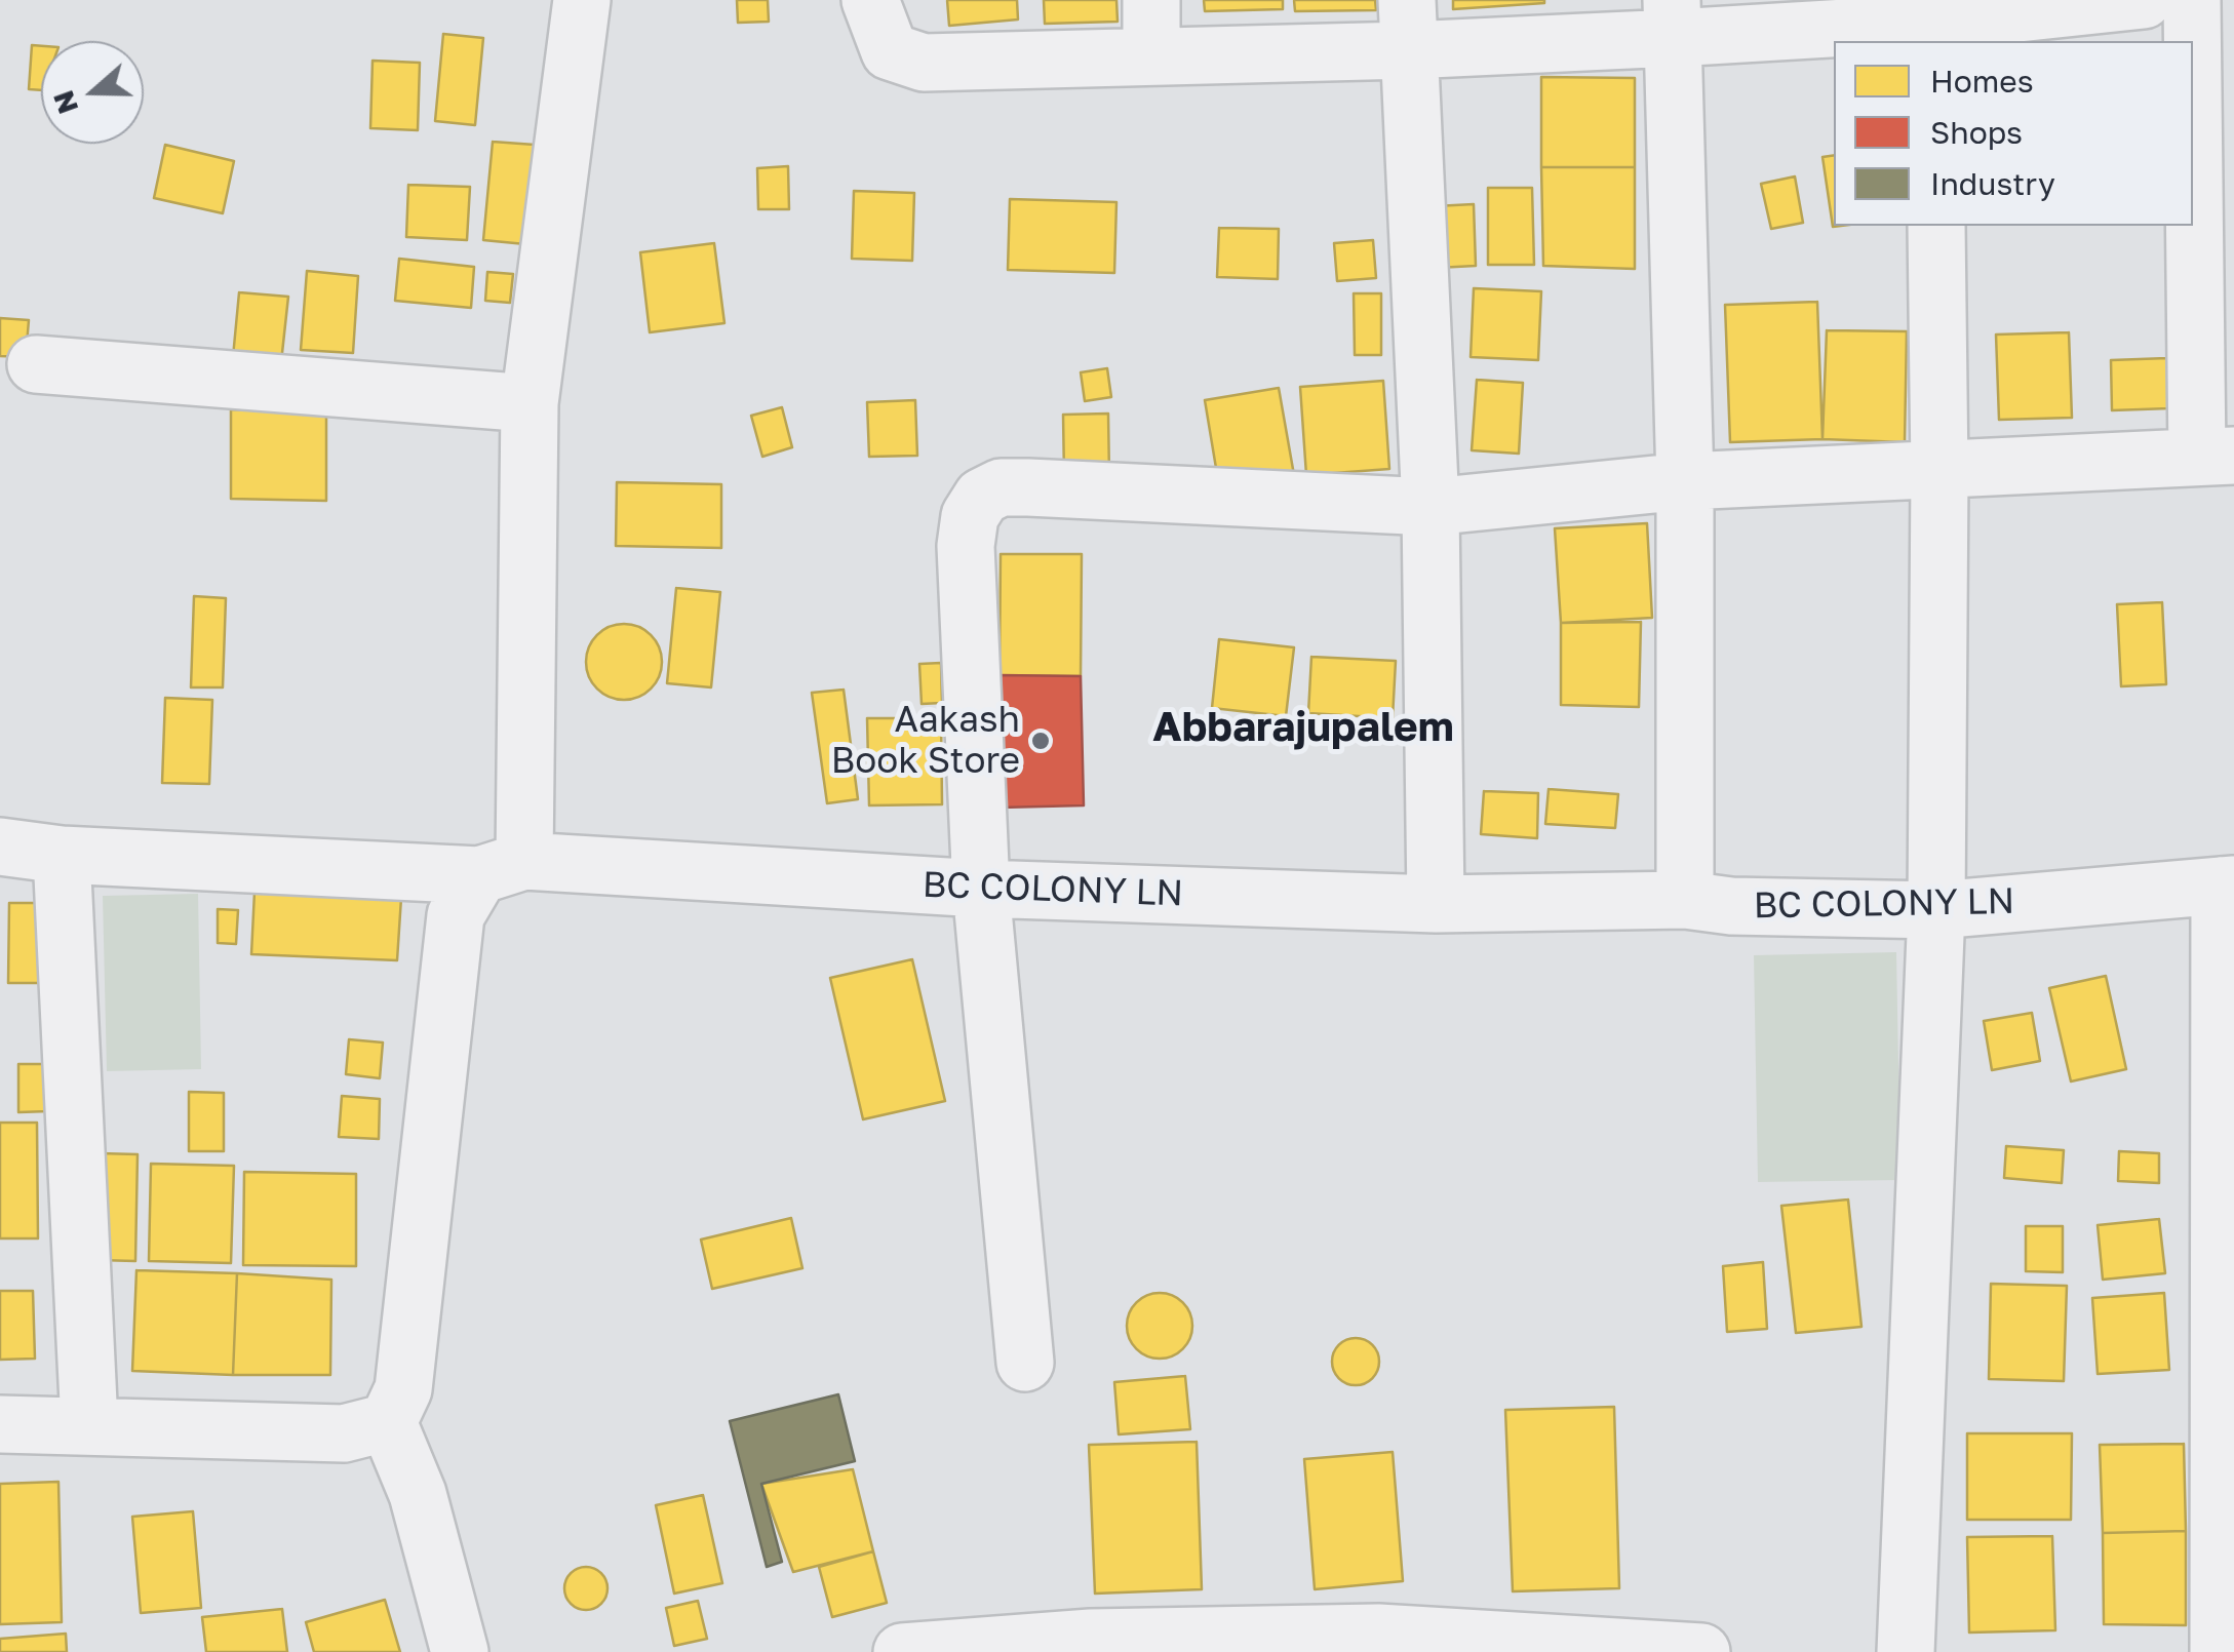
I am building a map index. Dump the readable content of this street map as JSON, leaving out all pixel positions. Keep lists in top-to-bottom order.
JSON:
{
  "streets": {
    "street": ["BC COLONY LN"]
  },
  "districts": ["Abbarajupalem"],
  "places": ["Aakash Book Store"],
  "legend": ["Homes", "Shops", "Industry"],
  "north": "left"
}
